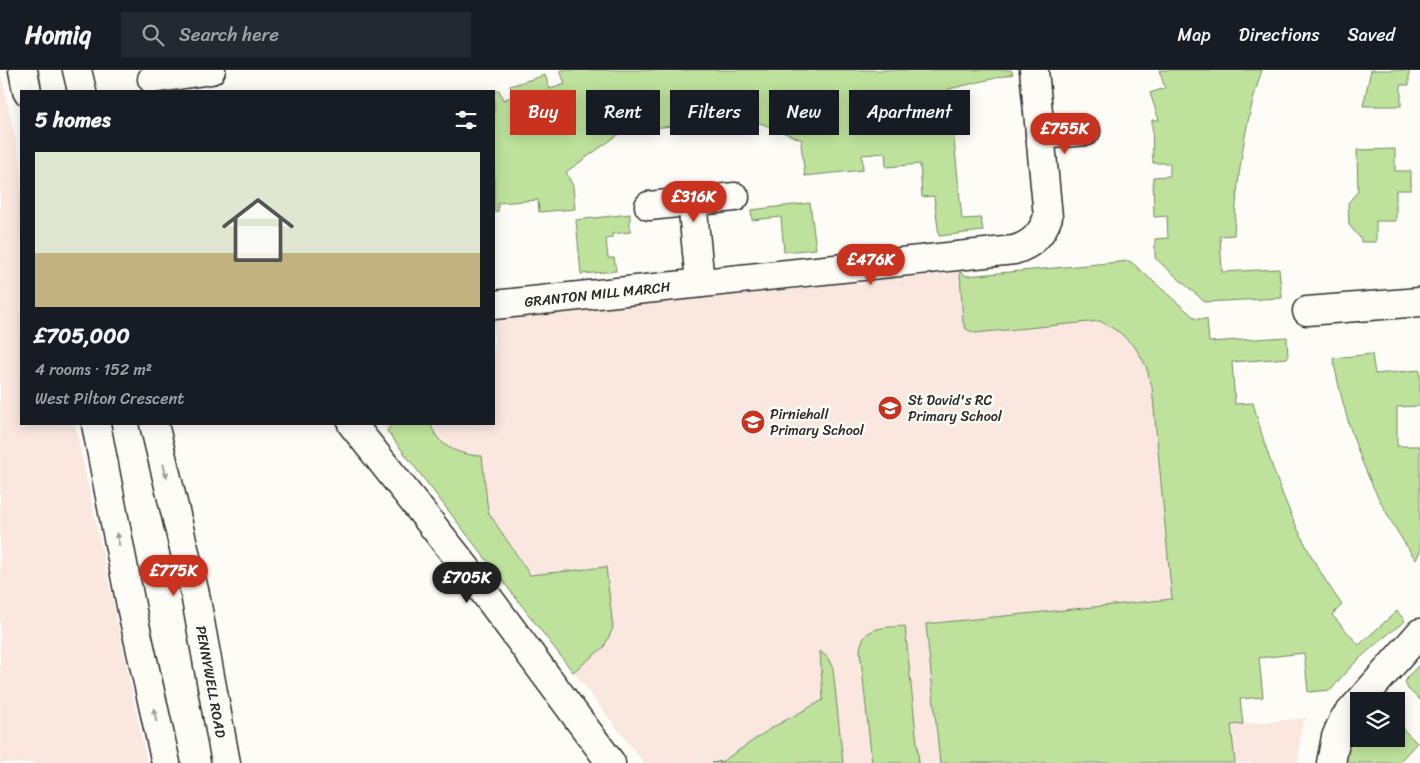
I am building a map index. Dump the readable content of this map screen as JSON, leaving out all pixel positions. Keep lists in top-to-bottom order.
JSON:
{
  "streets": {
    "street": ["GRANTON MILL MARCH", "PENNYWELL ROAD"]
  },
  "places": {
    "school or university": ["St David's RC Primary School", "Pirniehall Primary School"]
  },
  "page": {
    "header": "Homiq",
    "search": "Search here",
    "nav": ["Map", "Directions", "Saved"],
    "chip": [
      "Buy",
      "Rent",
      "Filters",
      "New",
      "Apartment"
    ],
    "heading": "5 homes",
    "price": [
      "£755K",
      "£316K",
      "£476K",
      "£775K",
      "£705K"
    ],
    "list": [
      {
        "name": "£705,000",
        "note": "4 rooms · 152 m² · West Pilton Crescent"
      }
    ]
  }
}
